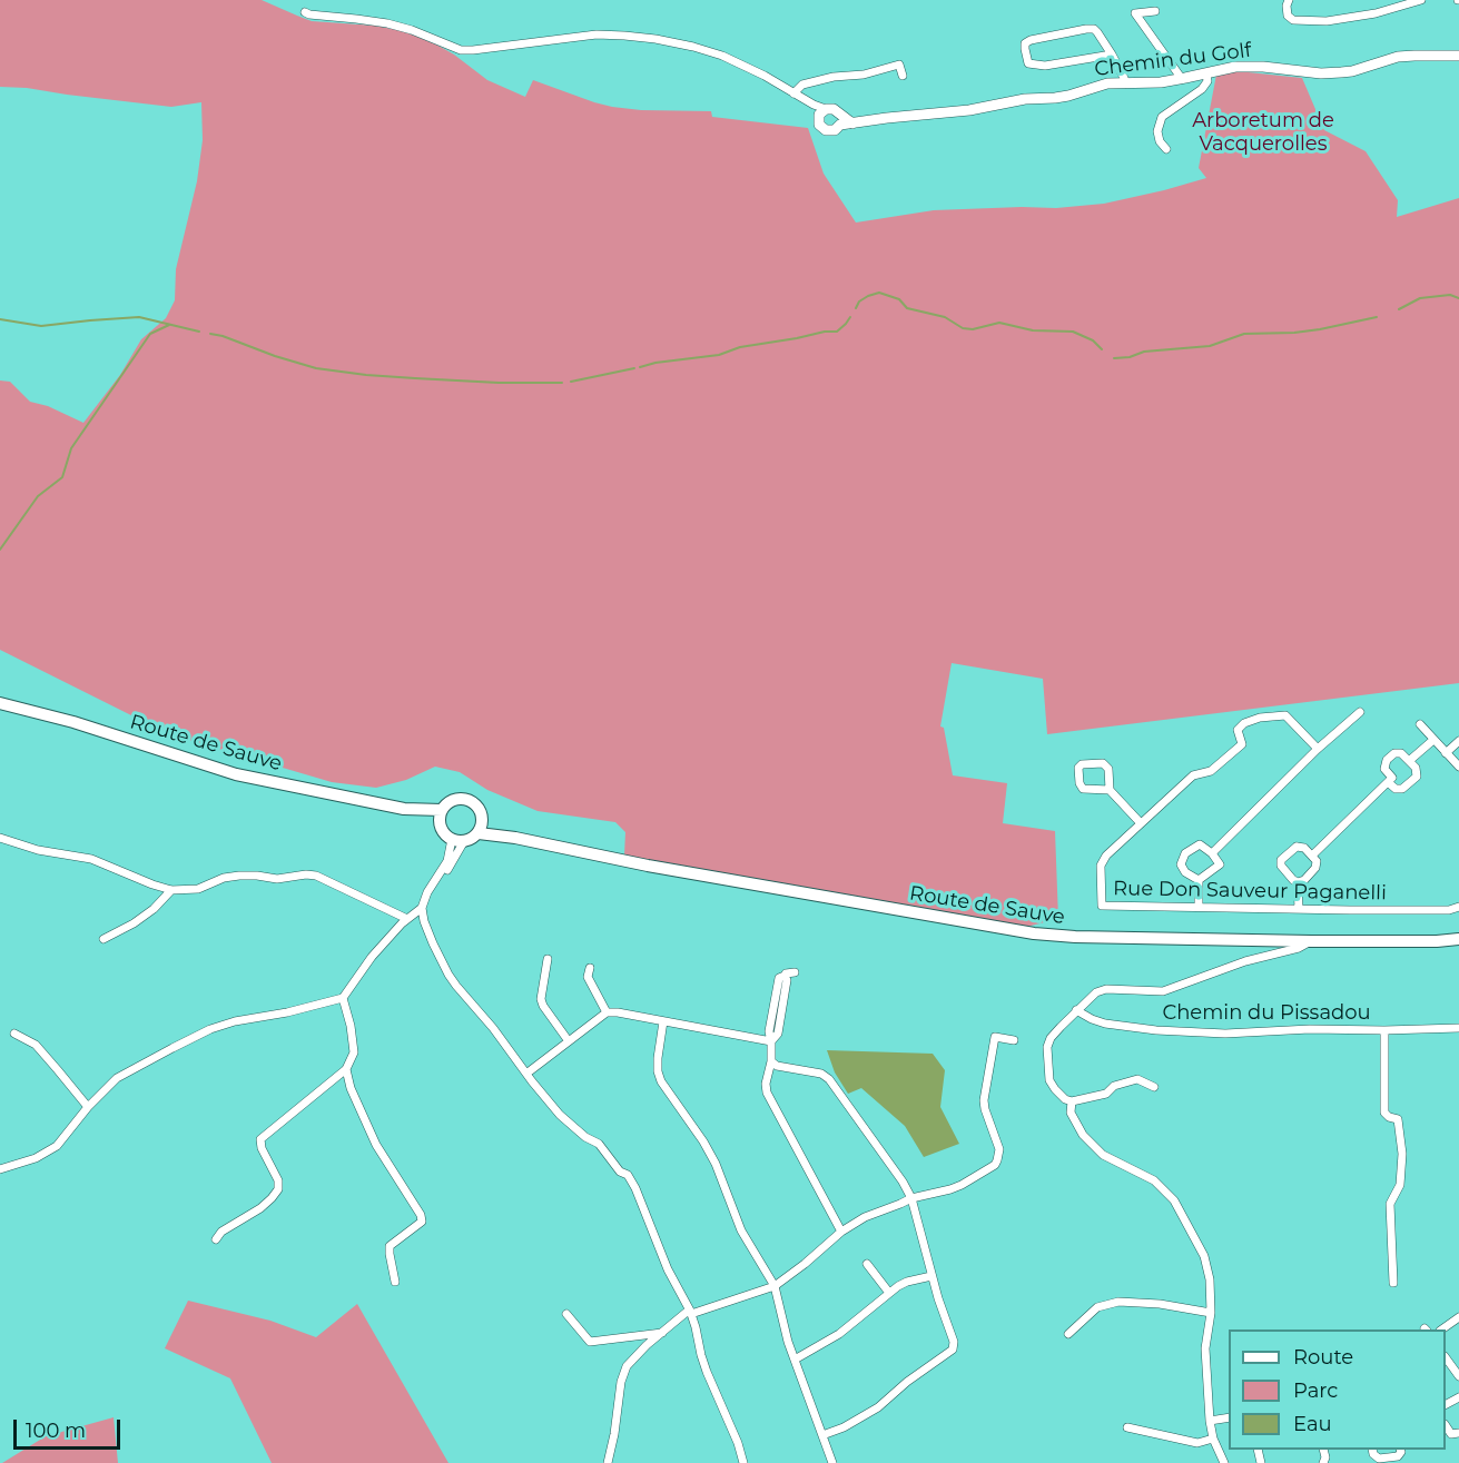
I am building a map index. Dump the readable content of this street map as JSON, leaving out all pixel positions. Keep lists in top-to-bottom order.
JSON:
{
  "streets": {
    "main road": ["Route de Sauve"],
    "street": ["Chemin du Golf", "Rue Don Sauveur Paganelli", "Chemin du Pissadou"]
  },
  "parks": ["Arboretum de Vacquerolles"],
  "legend": ["Route", "Parc", "Eau"],
  "scale_bar": "100 m"
}
